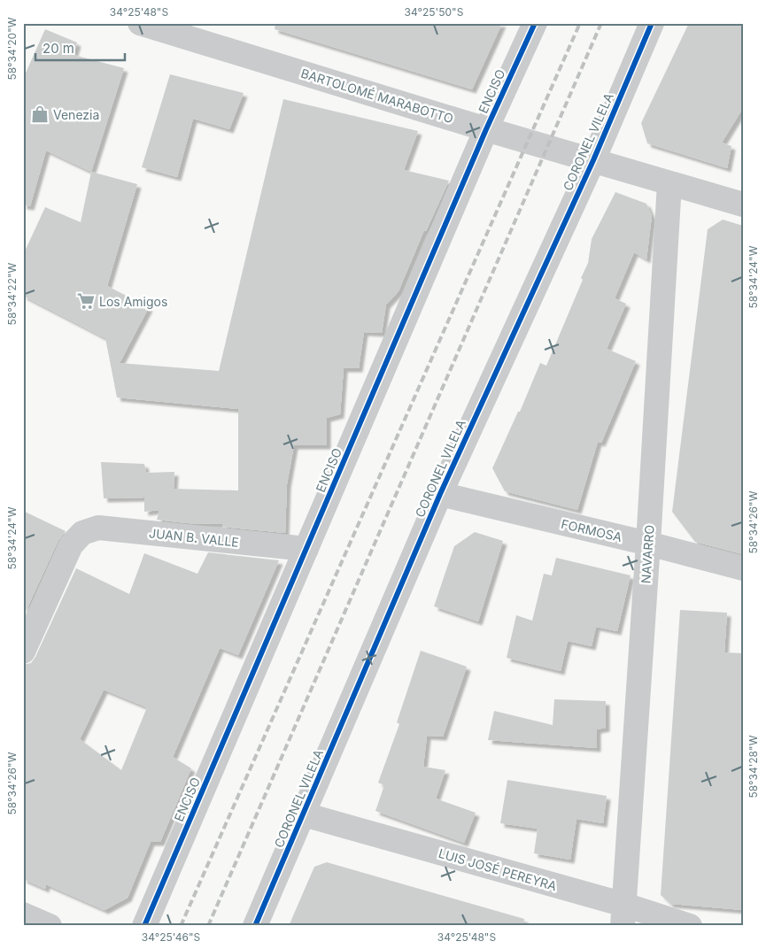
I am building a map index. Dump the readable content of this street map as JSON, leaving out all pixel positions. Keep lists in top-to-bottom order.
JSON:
{
  "streets": {
    "street": [
      "ENCISO",
      "BARTOLOMÉ MARABOTTO",
      "CORONEL VILELA",
      "FORMOSA",
      "JUAN B. VALLE",
      "NAVARRO",
      "LUIS JOSÉ PEREYRA"
    ]
  },
  "crossings": [
    ["ENCISO", "BARTOLOMÉ MARABOTTO"],
    ["ENCISO", "JUAN B. VALLE"],
    ["BARTOLOMÉ MARABOTTO", "CORONEL VILELA"],
    ["BARTOLOMÉ MARABOTTO", "NAVARRO"],
    ["CORONEL VILELA", "FORMOSA"],
    ["CORONEL VILELA", "LUIS JOSÉ PEREYRA"],
    ["FORMOSA", "NAVARRO"],
    ["NAVARRO", "LUIS JOSÉ PEREYRA"]
  ],
  "places": {
    "shop": ["Venezia"],
    "supermarket": ["Los Amigos"]
  },
  "scale_bar": "20 m",
  "coordinates": [
    "34°25'48\"S",
    "34°25'50\"S",
    "58°34'20\"W",
    "58°34'24\"W",
    "58°34'22\"W",
    "58°34'26\"W",
    "58°34'28\"W",
    "34°25'46\"S"
  ]
}
